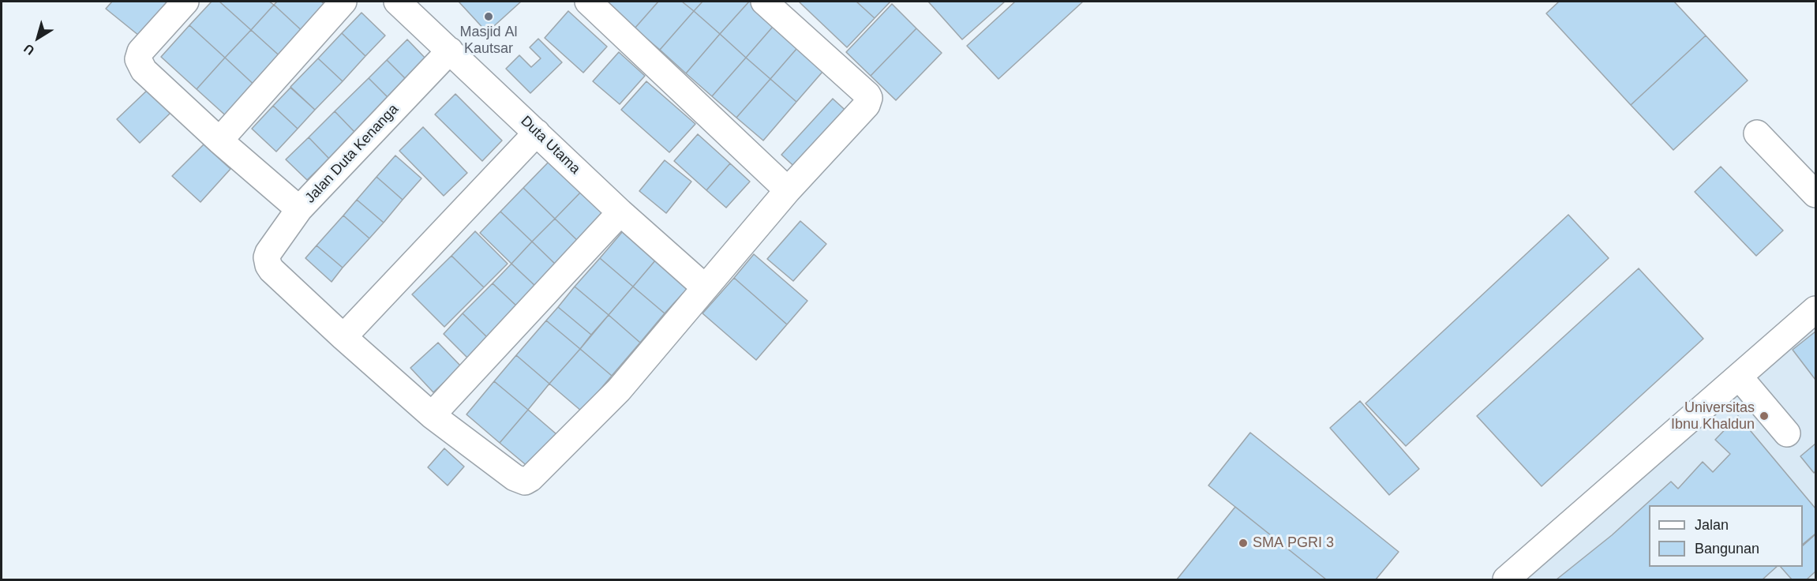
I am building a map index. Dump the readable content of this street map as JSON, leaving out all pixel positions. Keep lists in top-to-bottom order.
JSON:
{
  "streets": {
    "street": ["Duta Utama", "Jalan Duta Kenanga"]
  },
  "crossings": [
    ["Duta Utama", "Jalan Duta Kenanga"]
  ],
  "places": ["Masjid Al Kautsar", "Universitas Ibnu Khaldun", "SMA PGRI 3"],
  "legend": ["Jalan", "Bangunan"],
  "north": "bottom left"
}
